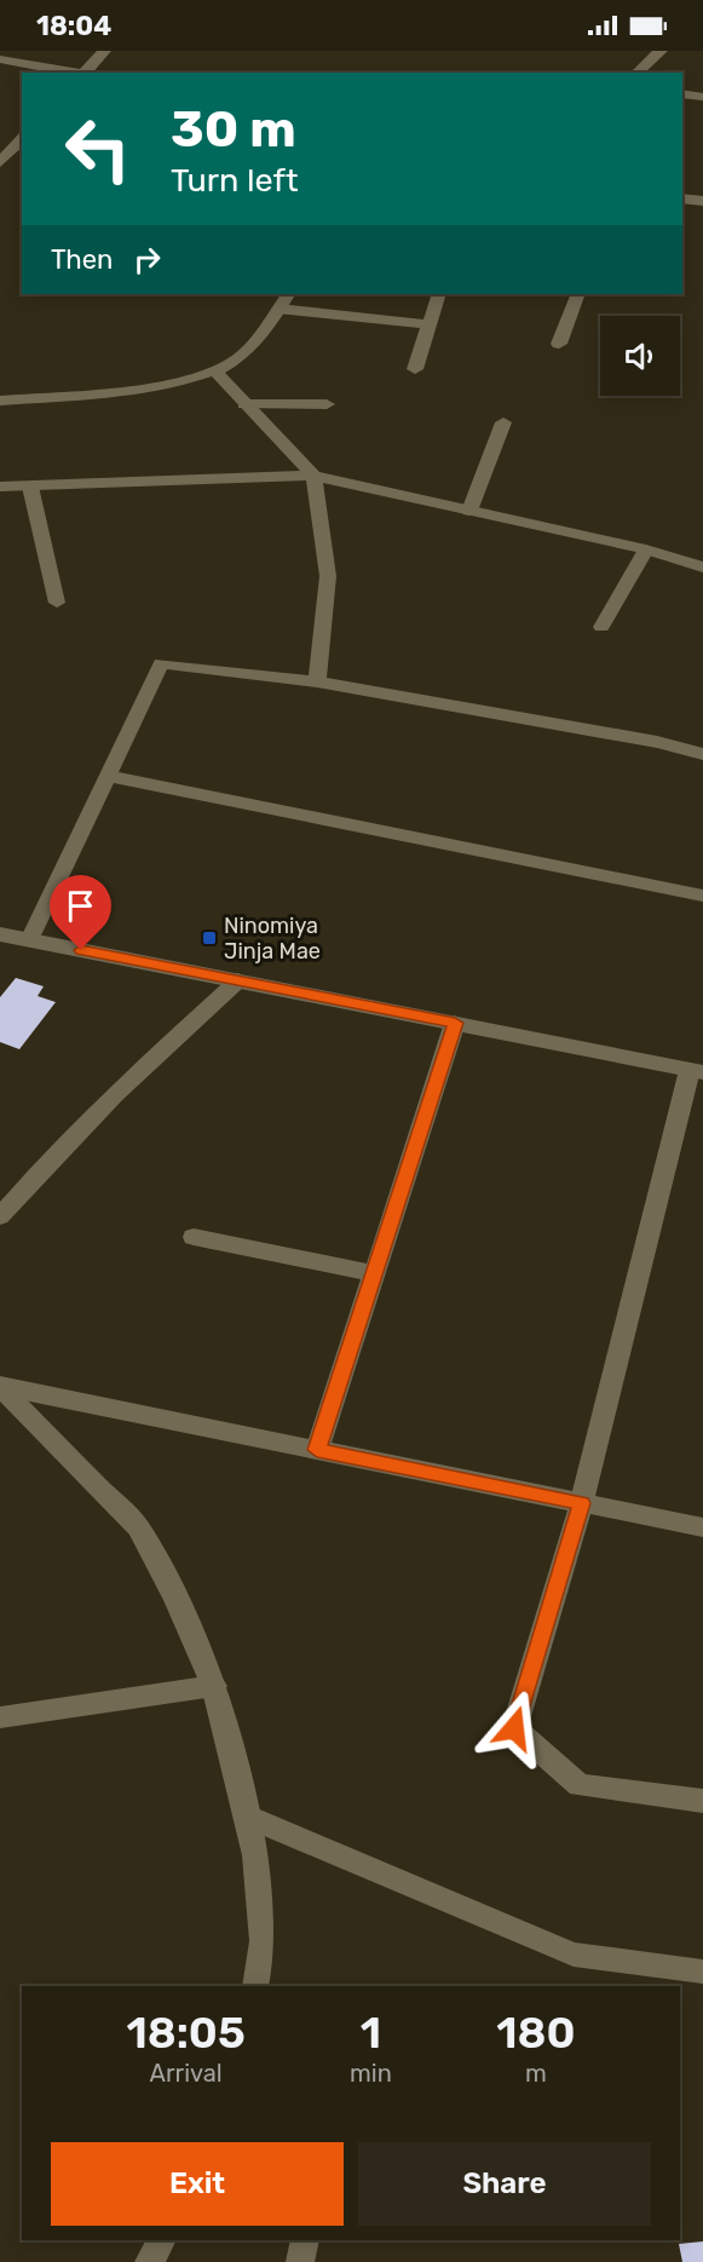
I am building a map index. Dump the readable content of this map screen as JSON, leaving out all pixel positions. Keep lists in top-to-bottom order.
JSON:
{
  "places": {
    "transit": ["Ninomiya Jinja Mae"]
  },
  "page": {
    "status": "18:04",
    "turn": ["30 m", "Turn left"],
    "then": "Then",
    "eta": [
      "18:05",
      "Arrival",
      "1",
      "min",
      "180",
      "m"
    ],
    "buttons": ["Exit", "Share"]
  }
}
